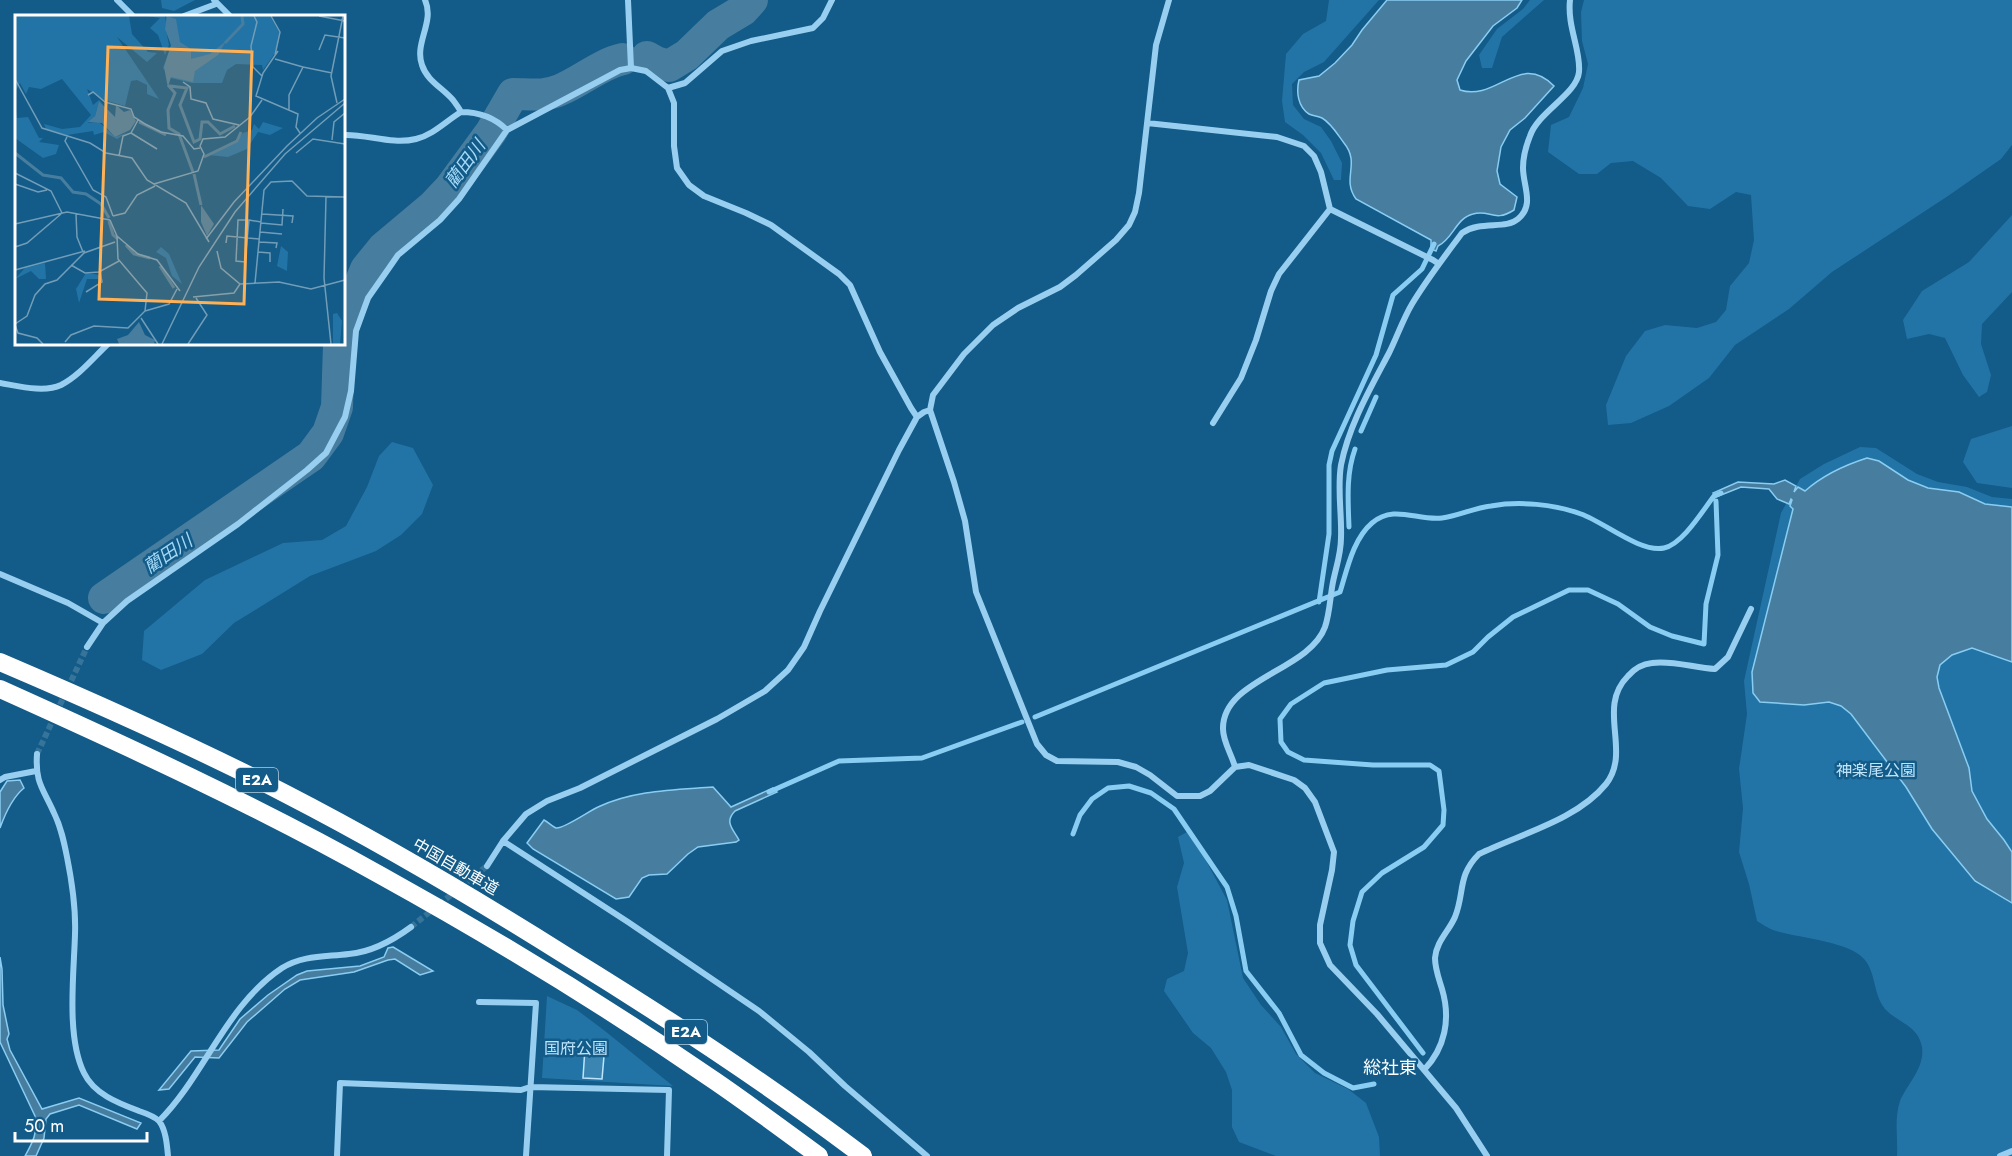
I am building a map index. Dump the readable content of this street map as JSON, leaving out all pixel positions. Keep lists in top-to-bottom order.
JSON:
{
  "streets": {
    "highway": ["E2A", "中国自動車道"]
  },
  "districts": ["総社東"],
  "water": ["藺田川"],
  "parks": ["神楽尾公園", "国府公園"],
  "scale_bar": "50 m"
}
